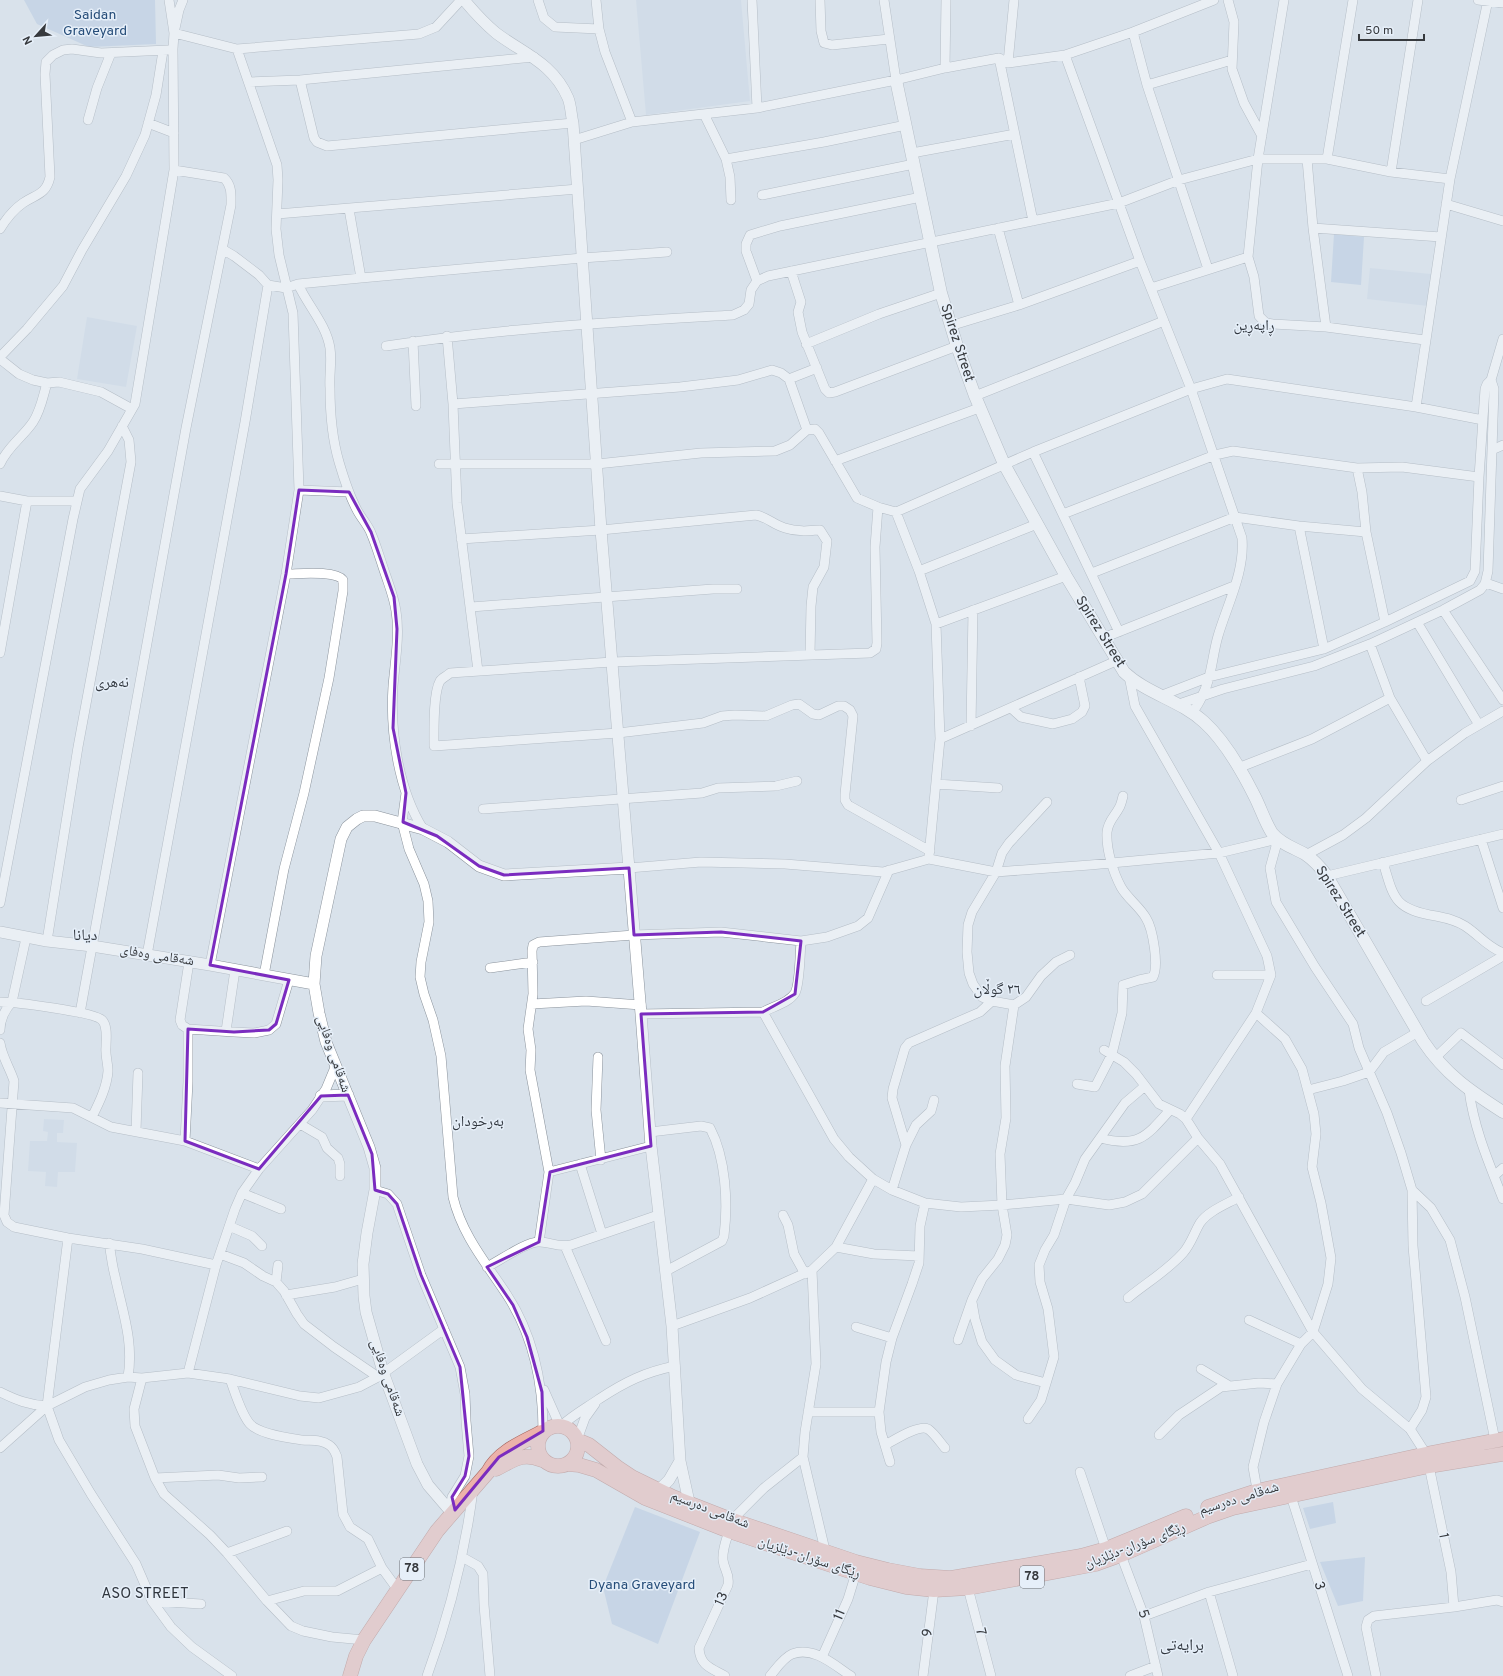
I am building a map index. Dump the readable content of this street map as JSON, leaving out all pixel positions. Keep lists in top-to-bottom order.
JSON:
{
  "streets": {
    "main road": [
      "Spirez Street",
      "شەقامی دەرسیم",
      "ڕێگای سۆران-دێلزیان",
      "78"
    ],
    "street": [
      "شەقامی وەفای",
      "شەقامی وەفایی",
      "1",
      "3",
      "13",
      "5",
      "11",
      "7",
      "9"
    ]
  },
  "crossings": [
    ["شەقامی وەفای", "شەقامی وەفایی"],
    ["شەقامی وەفایی", "78"],
    ["شەقامی دەرسیم", "1"],
    ["شەقامی دەرسیم", "ڕێگای سۆران-دێلزیان"],
    ["شەقامی دەرسیم", "13"],
    ["1", "ڕێگای سۆران-دێلزیان"],
    ["ڕێگای سۆران-دێلزیان", "3"],
    ["ڕێگای سۆران-دێلزیان", "13"],
    ["ڕێگای سۆران-دێلزیان", "5"],
    ["ڕێگای سۆران-دێلزیان", "11"],
    ["ڕێگای سۆران-دێلزیان", "7"],
    ["ڕێگای سۆران-دێلزیان", "9"]
  ],
  "districts": [
    "ڕاپەڕین",
    "نەھری",
    "دیانا",
    "٢٦ گوڵان",
    "بەرخودان",
    "ASO STREET",
    "برایەتی"
  ],
  "parks": ["Saidan Graveyard", "Dyana Graveyard"],
  "scale_bar": "50 m",
  "north": "bottom left"
}
